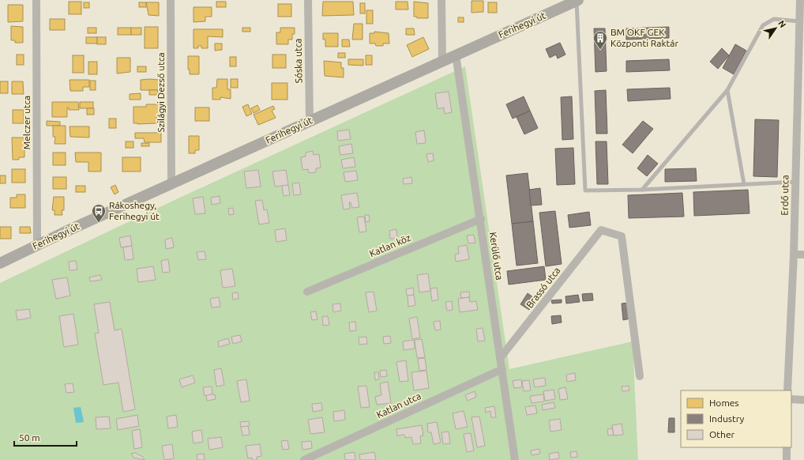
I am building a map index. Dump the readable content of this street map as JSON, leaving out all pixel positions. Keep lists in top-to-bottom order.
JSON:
{
  "streets": {
    "main road": ["Ferihegyi út"],
    "street": [
      "Sóska utca",
      "Szilágyi Dezső utca",
      "Melczer utca",
      "Erdő utca",
      "Katlan köz",
      "Kerülő utca",
      "Brassó utca",
      "Katlan utca"
    ]
  },
  "crossings": [
    ["Ferihegyi út", "Sóska utca"],
    ["Ferihegyi út", "Szilágyi Dezső utca"],
    ["Ferihegyi út", "Melczer utca"],
    ["Ferihegyi út", "Kerülő utca"],
    ["Katlan köz", "Kerülő utca"],
    ["Kerülő utca", "Brassó utca"],
    ["Kerülő utca", "Katlan utca"]
  ],
  "places": {
    "building": ["BM OKF GEK Központi Raktár"],
    "bus stop": ["Rákoshegy, Ferihegyi út"]
  },
  "legend": ["Homes", "Industry", "Other"],
  "scale_bar": "50 m",
  "north": "top right"
}
